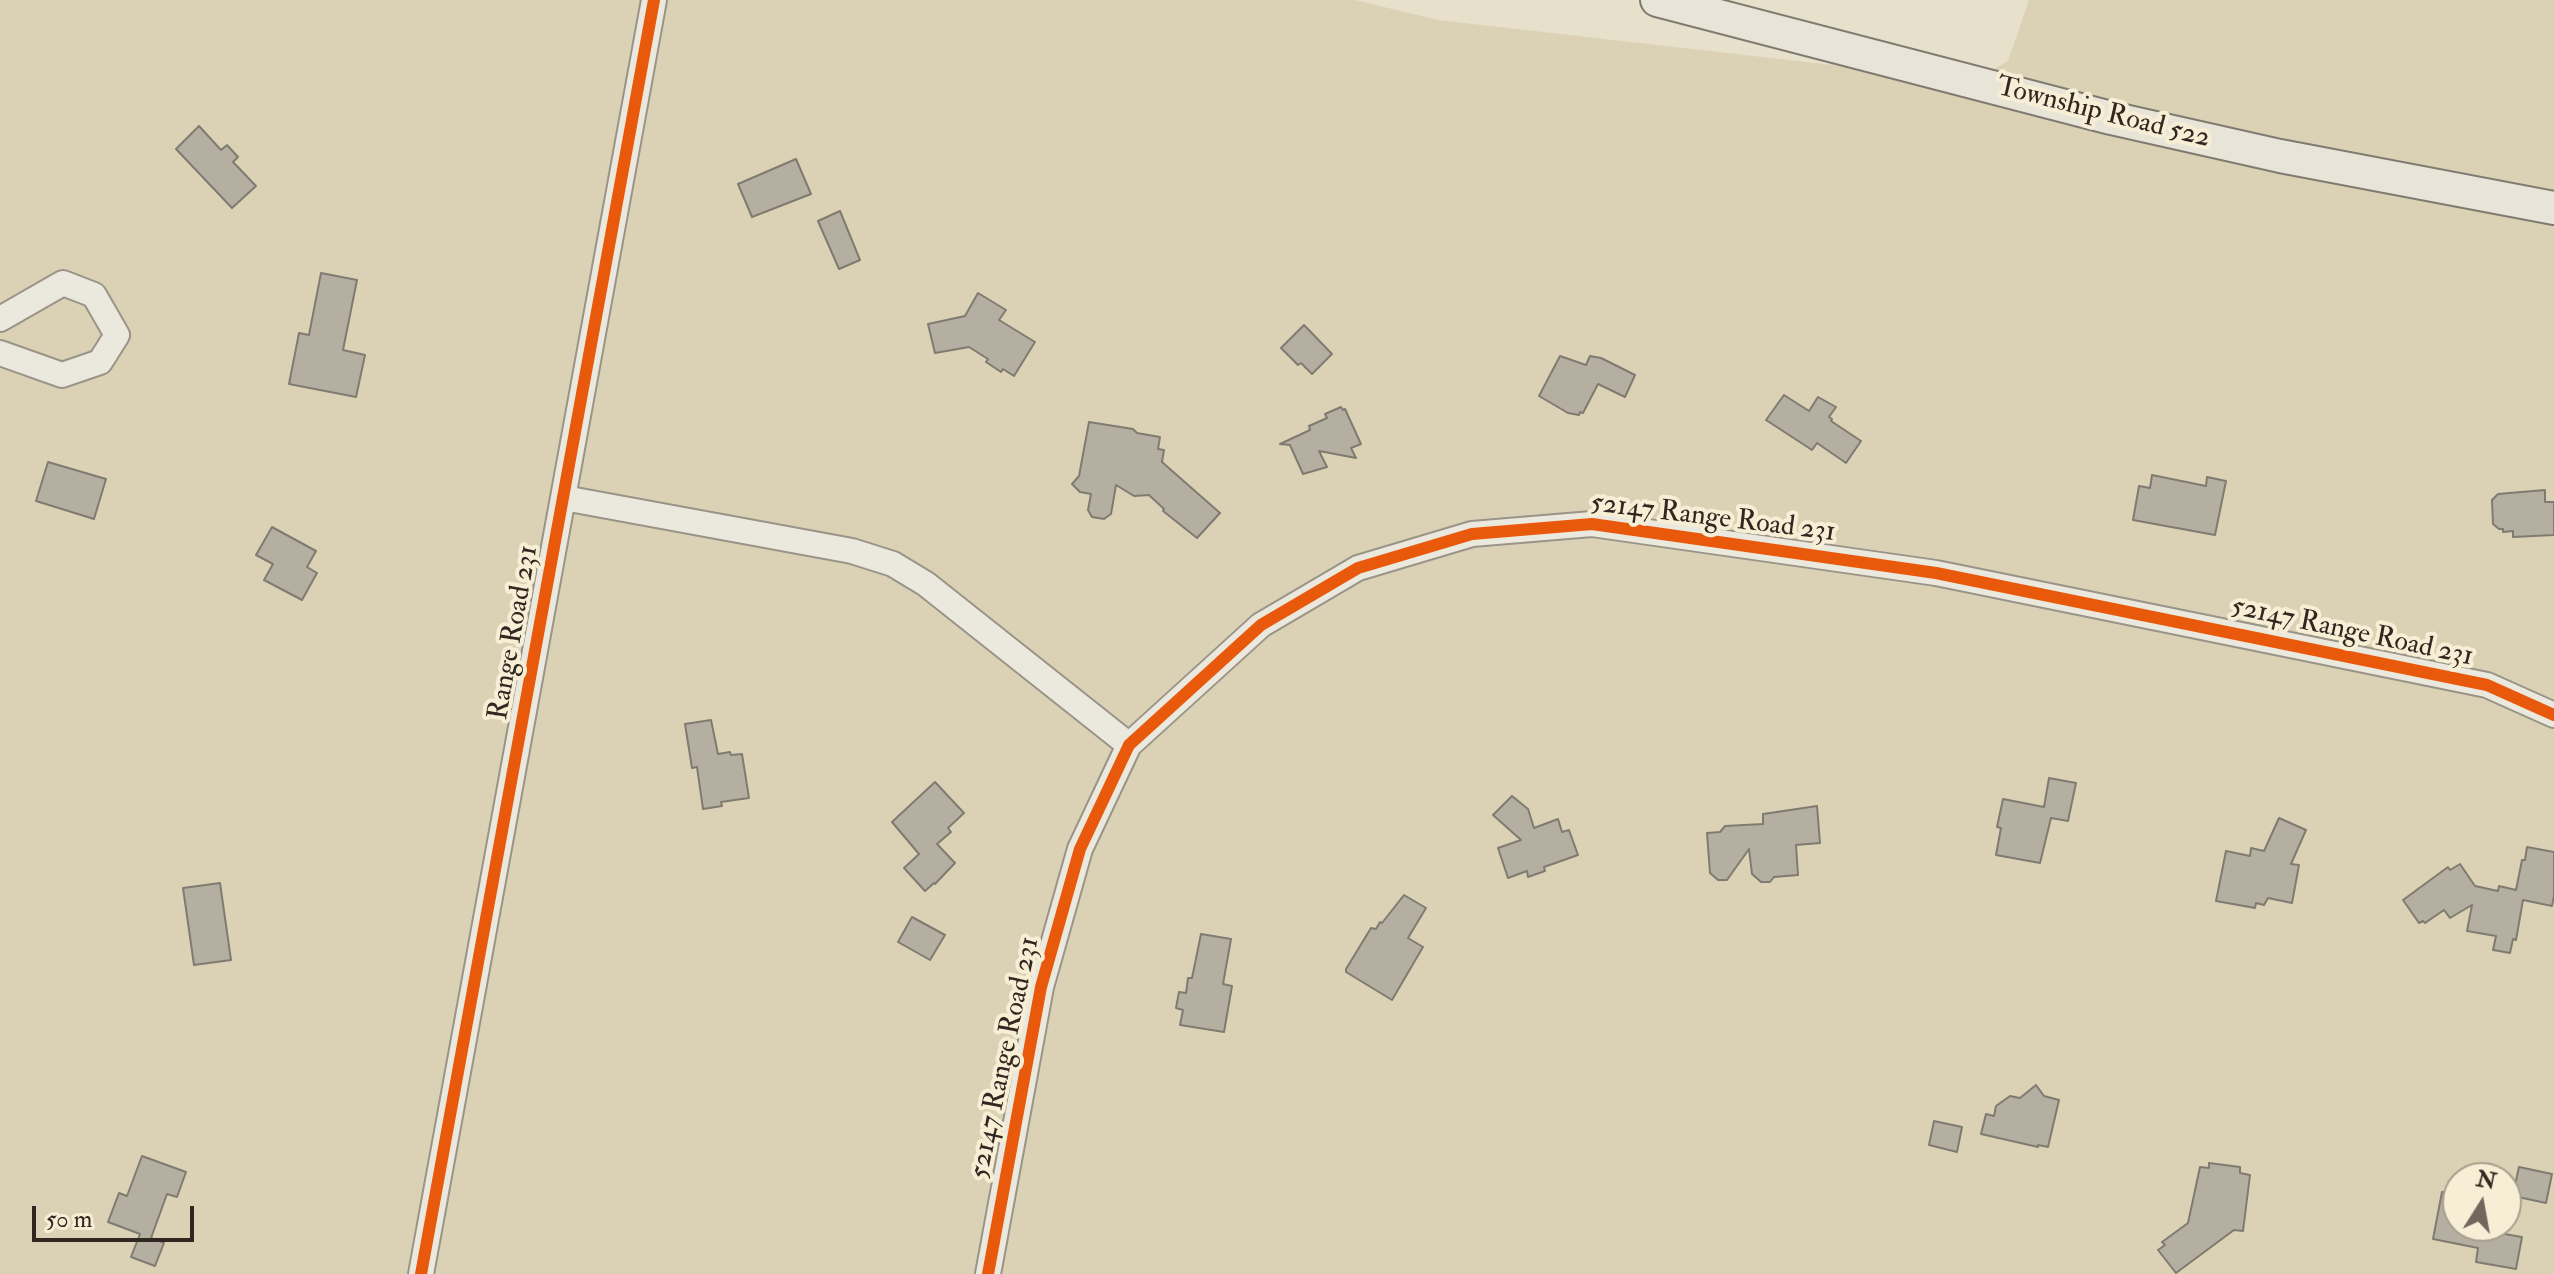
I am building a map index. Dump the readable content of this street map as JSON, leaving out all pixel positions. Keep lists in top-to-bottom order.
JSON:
{
  "streets": {
    "main road": ["Township Road 522"],
    "street": ["52147 Range Road 231", "Range Road 231"]
  },
  "scale_bar": "50 m",
  "north": "top"
}
